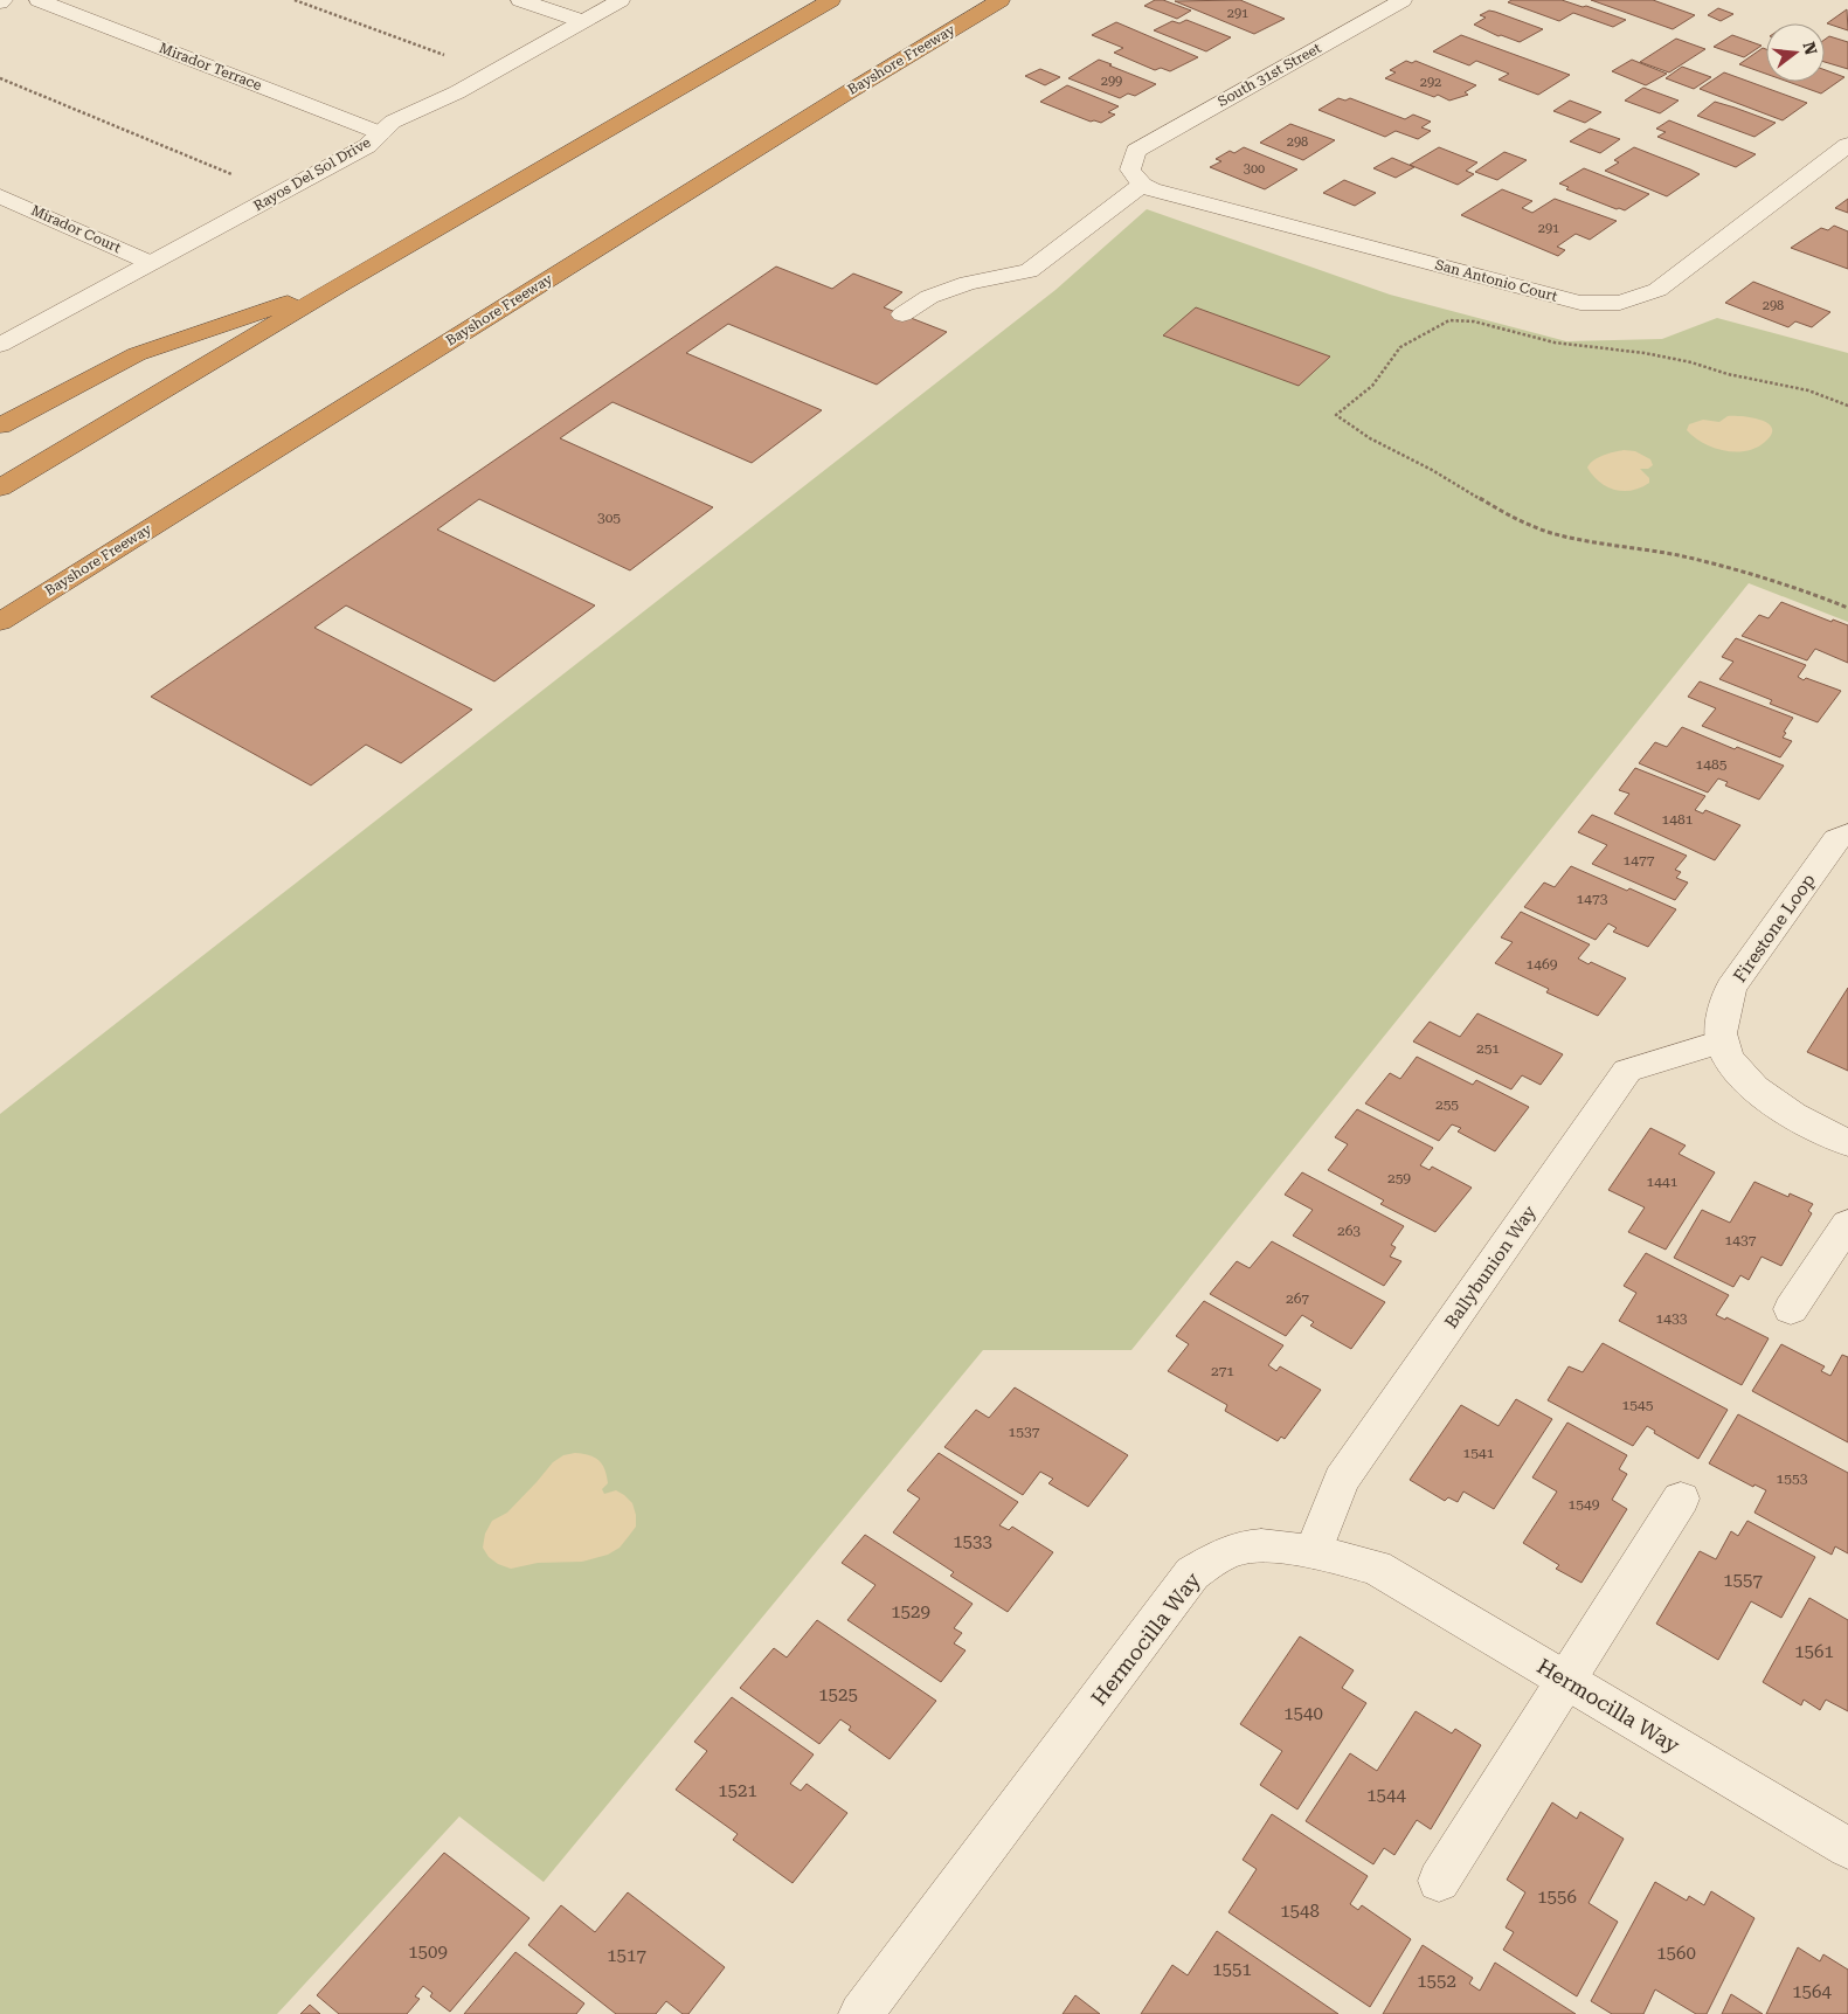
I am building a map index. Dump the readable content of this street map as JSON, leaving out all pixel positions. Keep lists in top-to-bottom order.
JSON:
{
  "streets": {
    "highway": ["Bayshore Freeway"],
    "street": [
      "Mirador Terrace",
      "South 31st Street",
      "Rayos Del Sol Drive",
      "Mirador Court",
      "San Antonio Court",
      "Firestone Loop",
      "Ballybunion Way",
      "Hermocilla Way"
    ]
  },
  "crossings": [
    ["Mirador Terrace", "Rayos Del Sol Drive"],
    ["South 31st Street", "San Antonio Court"],
    ["Rayos Del Sol Drive", "Mirador Court"],
    ["Firestone Loop", "Ballybunion Way"],
    ["Ballybunion Way", "Hermocilla Way"]
  ],
  "house_numbers": [
    "291",
    "299",
    "292",
    "298",
    "300",
    "291",
    "298",
    "305",
    "1485",
    "1481",
    "1477",
    "1473",
    "1469",
    "251",
    "255",
    "259",
    "1441",
    "263",
    "1437",
    "267",
    "1433",
    "271",
    "1545",
    "1537",
    "1541",
    "1553",
    "1549",
    "1533",
    "1557",
    "1529",
    "1561",
    "1525",
    "1540",
    "1521",
    "1544",
    "1556",
    "1548",
    "1509",
    "1560",
    "1517",
    "1551",
    "1552",
    "1564"
  ],
  "north": "right"
}
